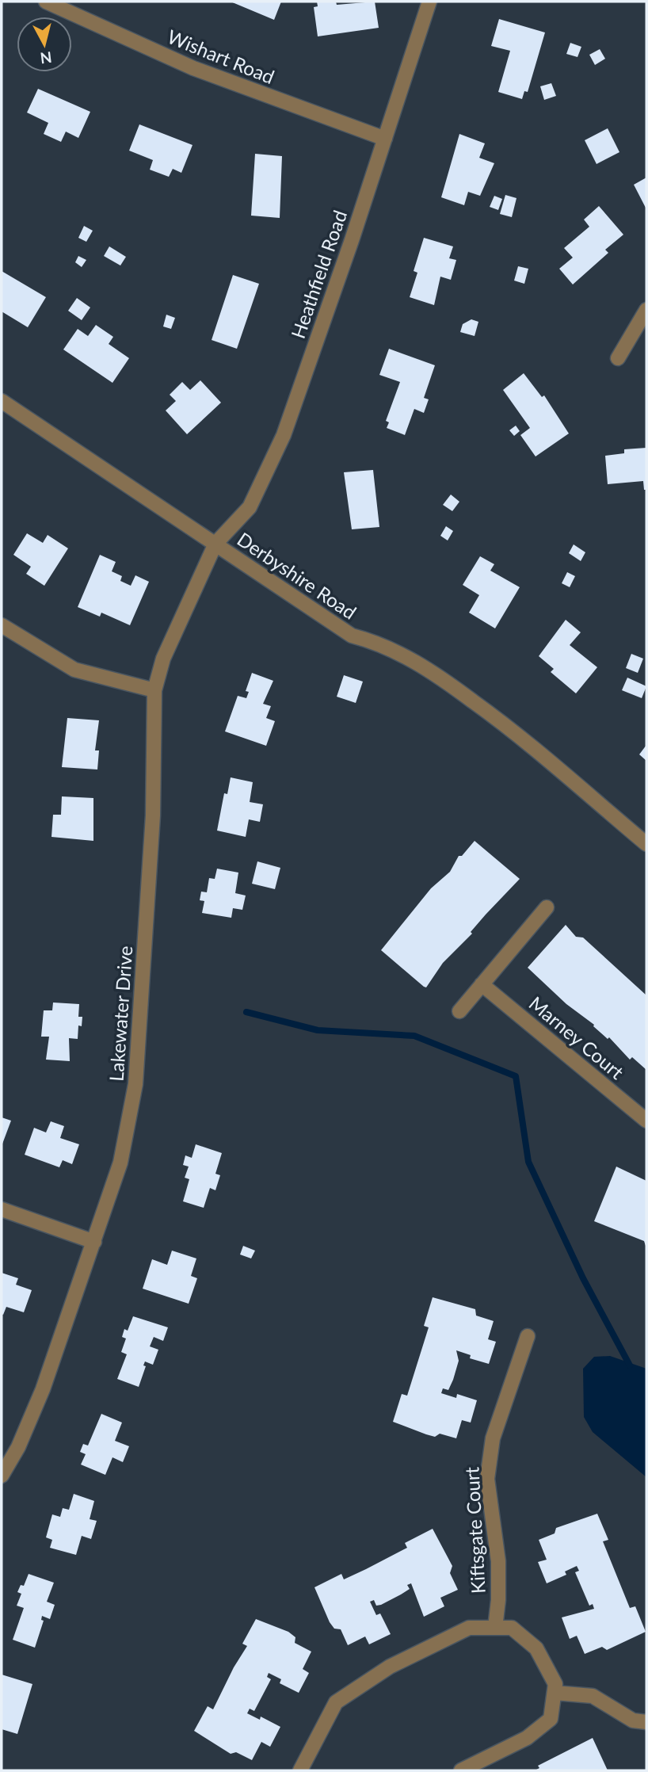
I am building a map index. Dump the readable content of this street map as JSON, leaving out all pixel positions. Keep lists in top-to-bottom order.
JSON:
{
  "streets": {
    "street": [
      "Wishart Road",
      "Heathfield Road",
      "Derbyshire Road",
      "Lakewater Drive",
      "Marney Court",
      "Kiftsgate Court"
    ]
  },
  "crossings": [
    ["Wishart Road", "Heathfield Road"],
    ["Heathfield Road", "Derbyshire Road"],
    ["Heathfield Road", "Lakewater Drive"],
    ["Derbyshire Road", "Lakewater Drive"]
  ],
  "north": "bottom"
}
